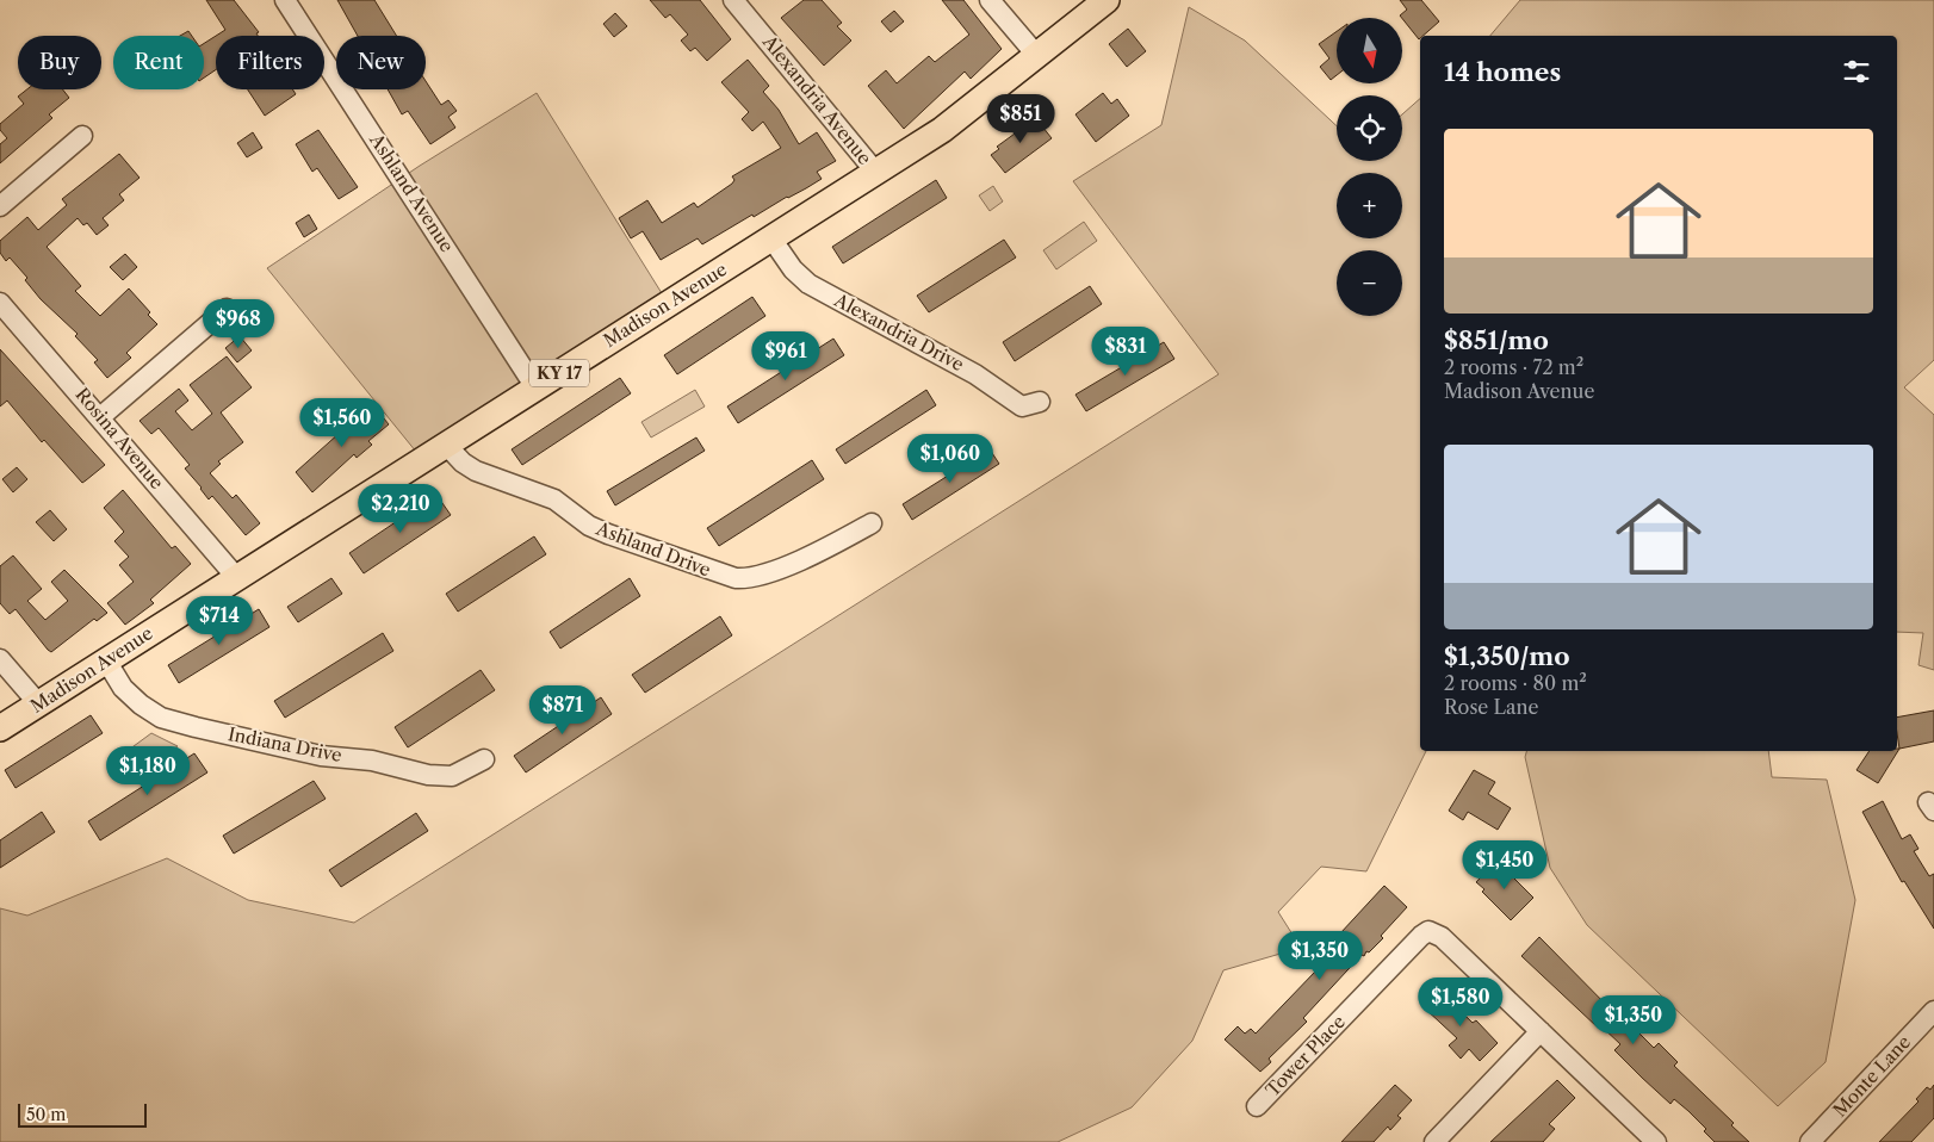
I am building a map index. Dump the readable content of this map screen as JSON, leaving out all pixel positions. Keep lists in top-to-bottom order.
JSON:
{
  "streets": {
    "main road": ["Madison Avenue", "KY 17"],
    "street": [
      "Alexandria Avenue",
      "Ashland Avenue",
      "Alexandria Drive",
      "Rosina Avenue",
      "Ashland Drive",
      "Indiana Drive",
      "Tower Place",
      "Monte Lane"
    ]
  },
  "crossings": [
    ["Alexandria Avenue", "Madison Avenue"],
    ["Ashland Avenue", "Madison Avenue"],
    ["Madison Avenue", "Alexandria Drive"],
    ["Madison Avenue", "Rosina Avenue"],
    ["Madison Avenue", "Ashland Drive"],
    ["Madison Avenue", "Indiana Drive"]
  ],
  "scale_bar": "50 m",
  "north": "bottom",
  "page": {
    "map_buttons": ["+", "−"],
    "chip": [
      "Buy",
      "Rent",
      "Filters",
      "New"
    ],
    "heading": "14 homes",
    "price": [
      "$851",
      "$968",
      "$831",
      "$961",
      "$1,560",
      "$1,060",
      "$2,210",
      "$714",
      "$871",
      "$1,180",
      "$1,450",
      "$1,350",
      "$1,580",
      "$1,350"
    ],
    "list": [
      {
        "name": "$851/mo",
        "note": "2 rooms · 72 m² · Madison Avenue"
      },
      {
        "name": "$1,350/mo",
        "note": "2 rooms · 80 m² · Rose Lane"
      }
    ],
    "scale": "50 m"
  }
}
